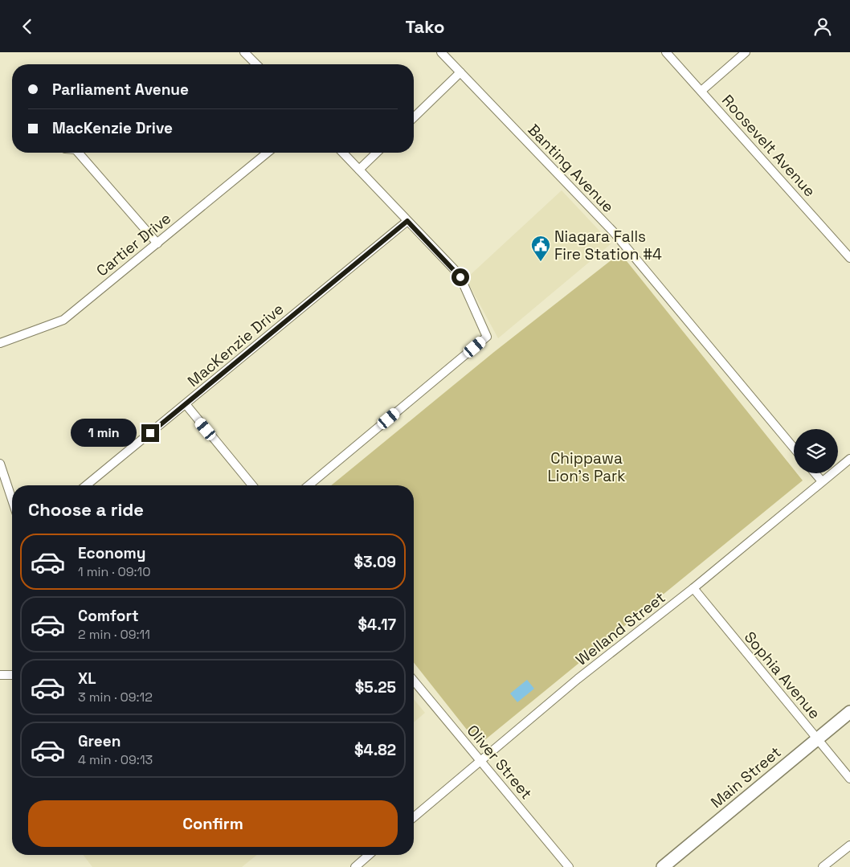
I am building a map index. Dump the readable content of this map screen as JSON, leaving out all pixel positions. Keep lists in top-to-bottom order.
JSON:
{
  "streets": {
    "main road": ["Main Street"],
    "street": [
      "Roosevelt Avenue",
      "Banting Avenue",
      "Cartier Drive",
      "MacKenzie Drive",
      "Welland Street",
      "Sophia Avenue",
      "Oliver Street"
    ]
  },
  "crossings": [
    ["Welland Street", "Sophia Avenue"],
    ["Welland Street", "Oliver Street"],
    ["Sophia Avenue", "Main Street"]
  ],
  "parks": ["Chippawa Lion's Park"],
  "places": {
    "public building": ["Niagara Falls Fire Station #4"]
  },
  "page": {
    "header": "Tako",
    "banner": ["Parliament Avenue", "MacKenzie Drive"],
    "bubble": "1 min",
    "heading": "Choose a ride",
    "list": [
      {
        "name": "Economy",
        "note": "1 min · 09:10",
        "value": "$3.09"
      },
      {
        "name": "Comfort",
        "note": "2 min · 09:11",
        "value": "$4.17"
      },
      {
        "name": "XL",
        "note": "3 min · 09:12",
        "value": "$5.25"
      },
      {
        "name": "Green",
        "note": "4 min · 09:13",
        "value": "$4.82"
      }
    ],
    "buttons": "Confirm"
  }
}
